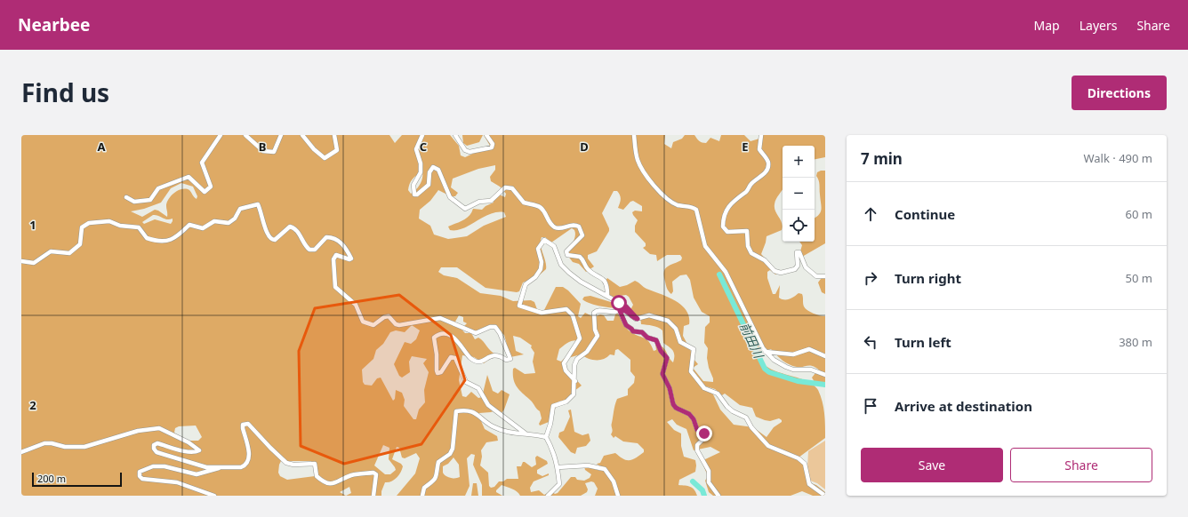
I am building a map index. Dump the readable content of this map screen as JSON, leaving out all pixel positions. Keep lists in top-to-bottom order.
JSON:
{
  "water": ["前田川"],
  "scale_bar": "200 m",
  "page": {
    "header": "Nearbee",
    "nav": ["Map", "Layers", "Share"],
    "title": "Find us",
    "buttons": [
      "Directions",
      ["Save", "Share"]
    ],
    "heading": ["7 min", "Walk · 490 m"],
    "map_buttons": ["+", "−"],
    "list": [
      ["Continue", "60 m"],
      ["Turn right", "50 m"],
      ["Turn left", "380 m"],
      "Arrive at destination"
    ],
    "scale": "200 m"
  },
  "grid": {
    "columns": [
      "A",
      "B",
      "C",
      "D",
      "E"
    ],
    "rows": ["1", "2"]
  }
}
